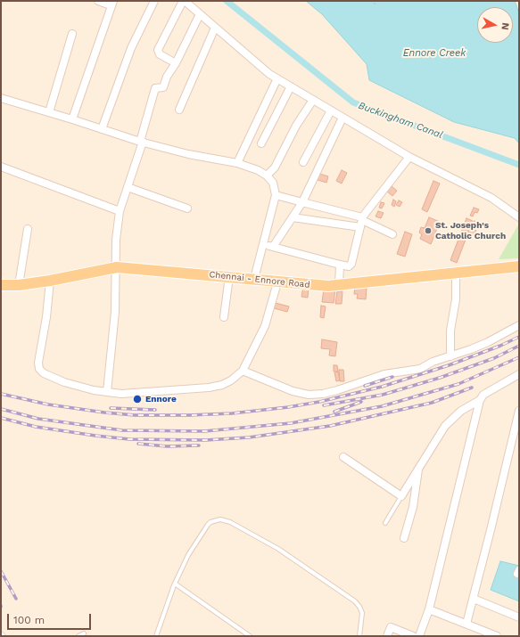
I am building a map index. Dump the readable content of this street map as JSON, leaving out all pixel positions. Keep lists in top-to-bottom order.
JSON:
{
  "streets": {
    "main road": ["Chennai - Ennore Road"]
  },
  "water": ["Ennore Creek", "Buckingham Canal"],
  "places": ["St. Joseph's Catholic Church", "Ennore"],
  "scale_bar": "100 m",
  "north": "right"
}
